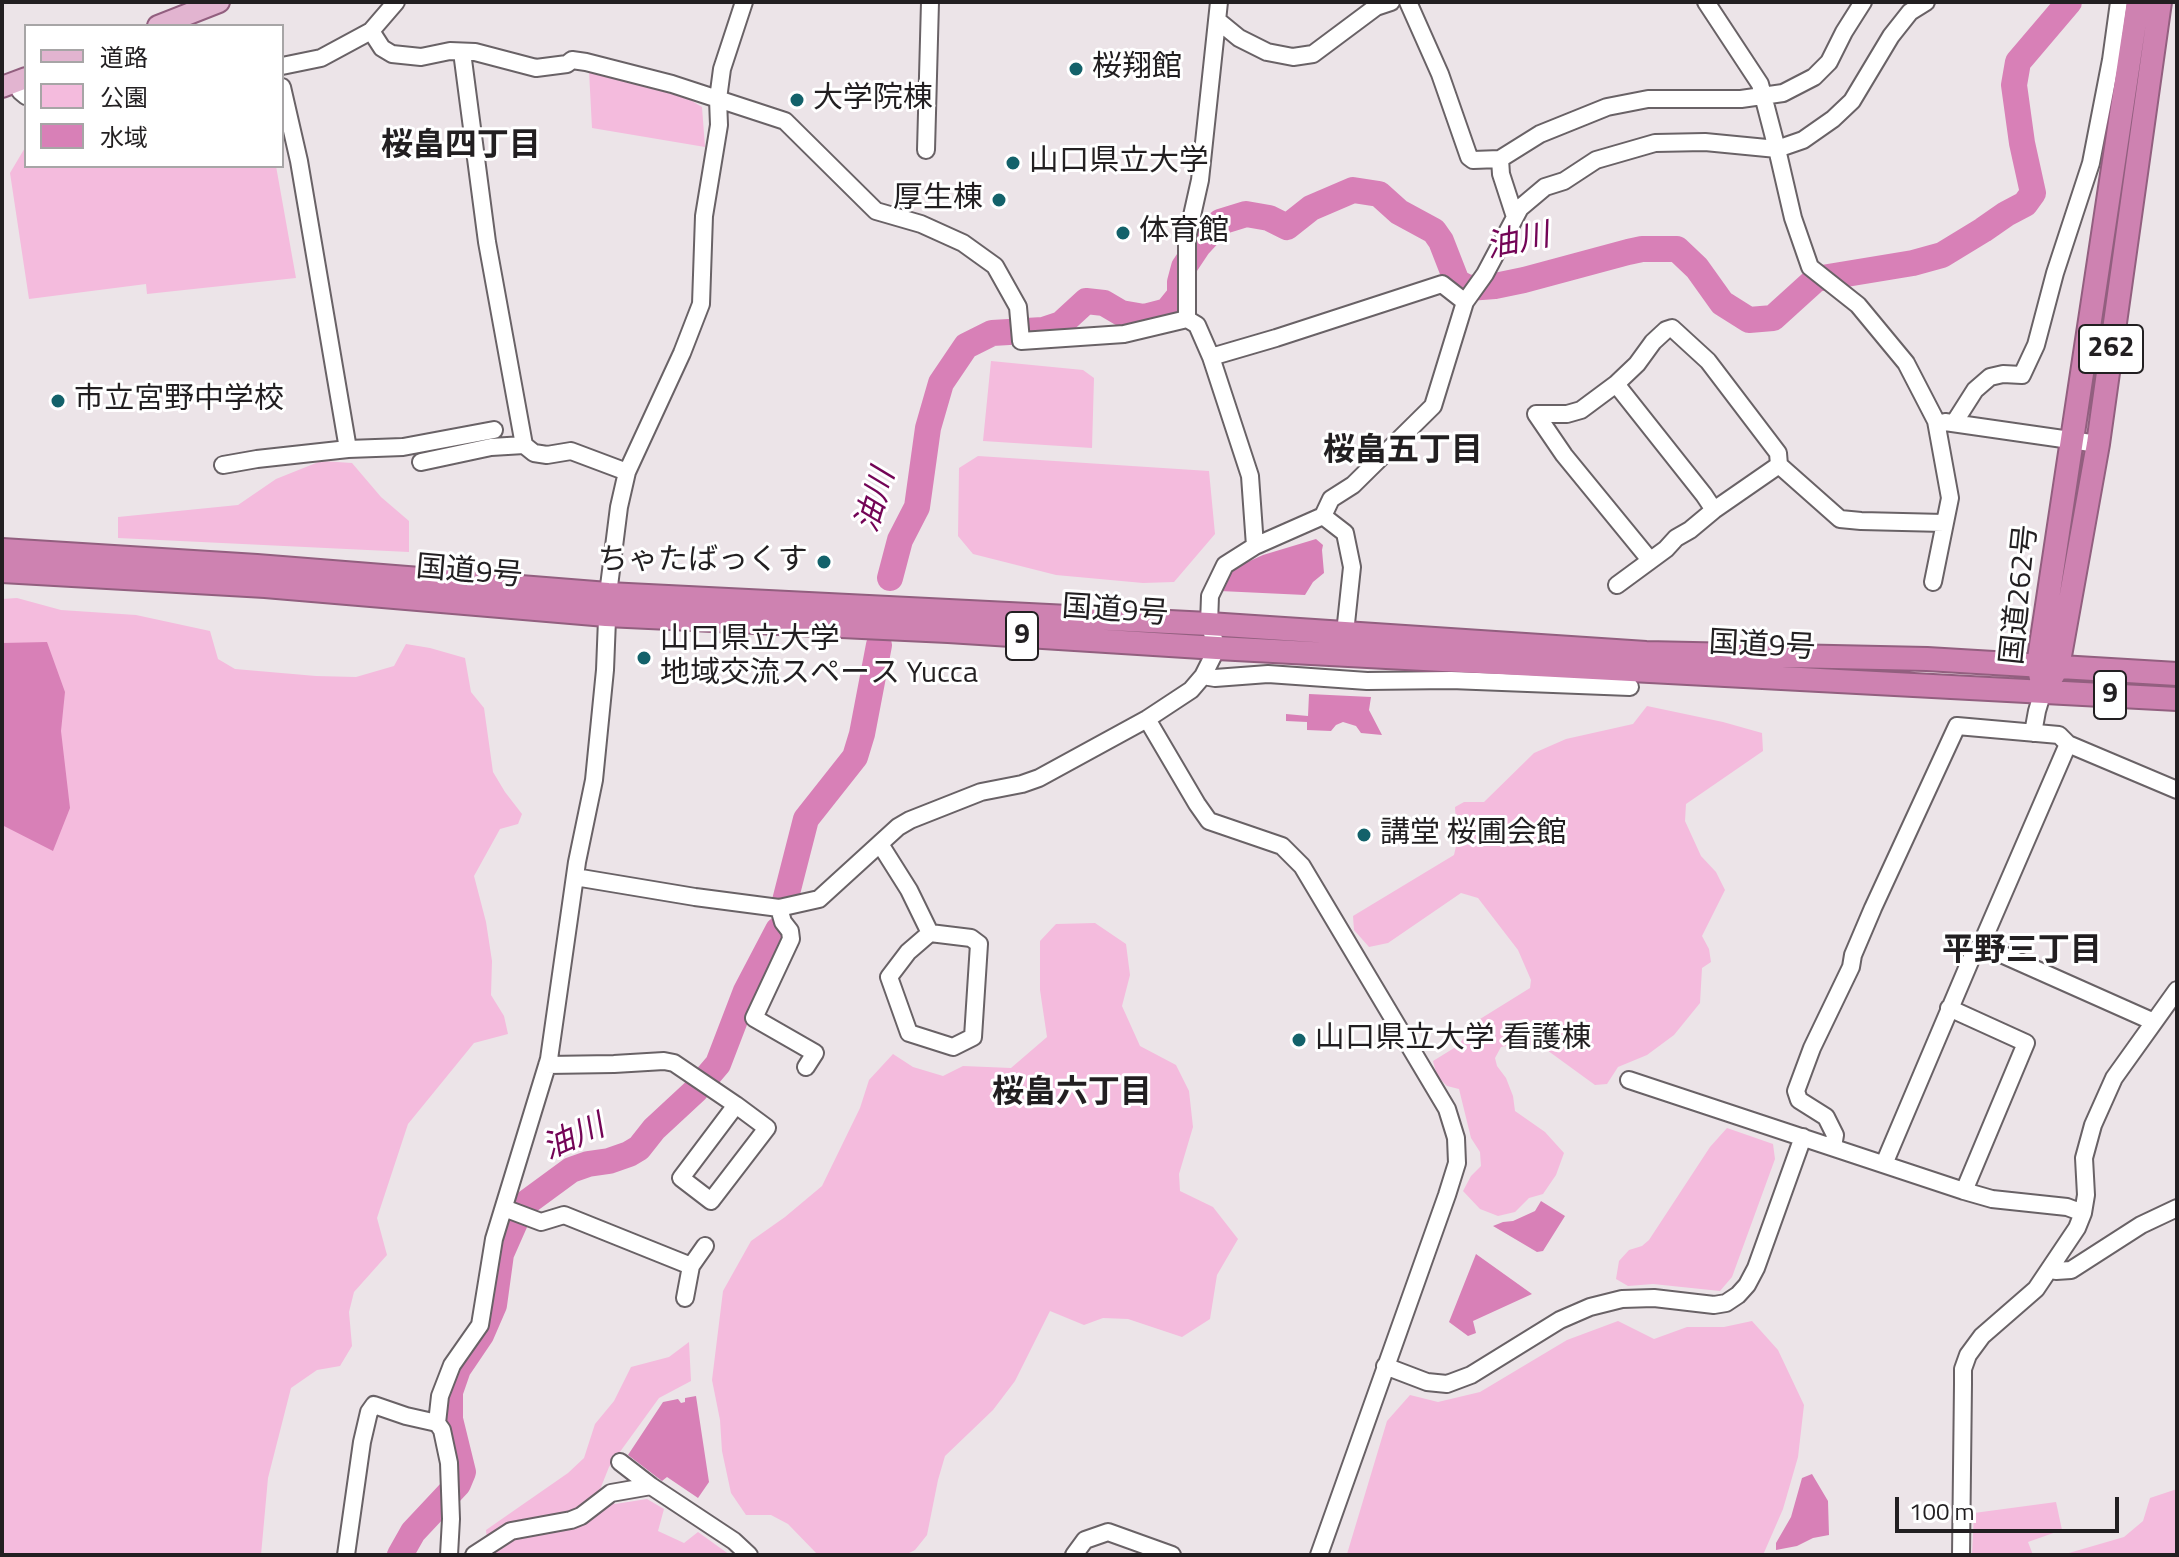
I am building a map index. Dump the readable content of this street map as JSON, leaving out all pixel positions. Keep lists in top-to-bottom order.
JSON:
{
  "streets": {
    "highway": [
      "262",
      "国道9号",
      "国道262号",
      "9"
    ]
  },
  "crossings": [
    ["国道9号", "国道262号"]
  ],
  "districts": [
    "桜畠四丁目",
    "桜畠五丁目",
    "平野三丁目",
    "桜畠六丁目"
  ],
  "water": ["油川"],
  "places": [
    "桜翔館",
    "大学院棟",
    "山口県立大学",
    "厚生棟",
    "体育館",
    "市立宮野中学校",
    "ちゃたばっくす",
    "山口県立大学 地域交流スペース Yucca",
    "講堂 桜圃会館",
    "山口県立大学 看護棟"
  ],
  "legend": ["道路", "公園", "水域"],
  "scale_bar": "100 m"
}
